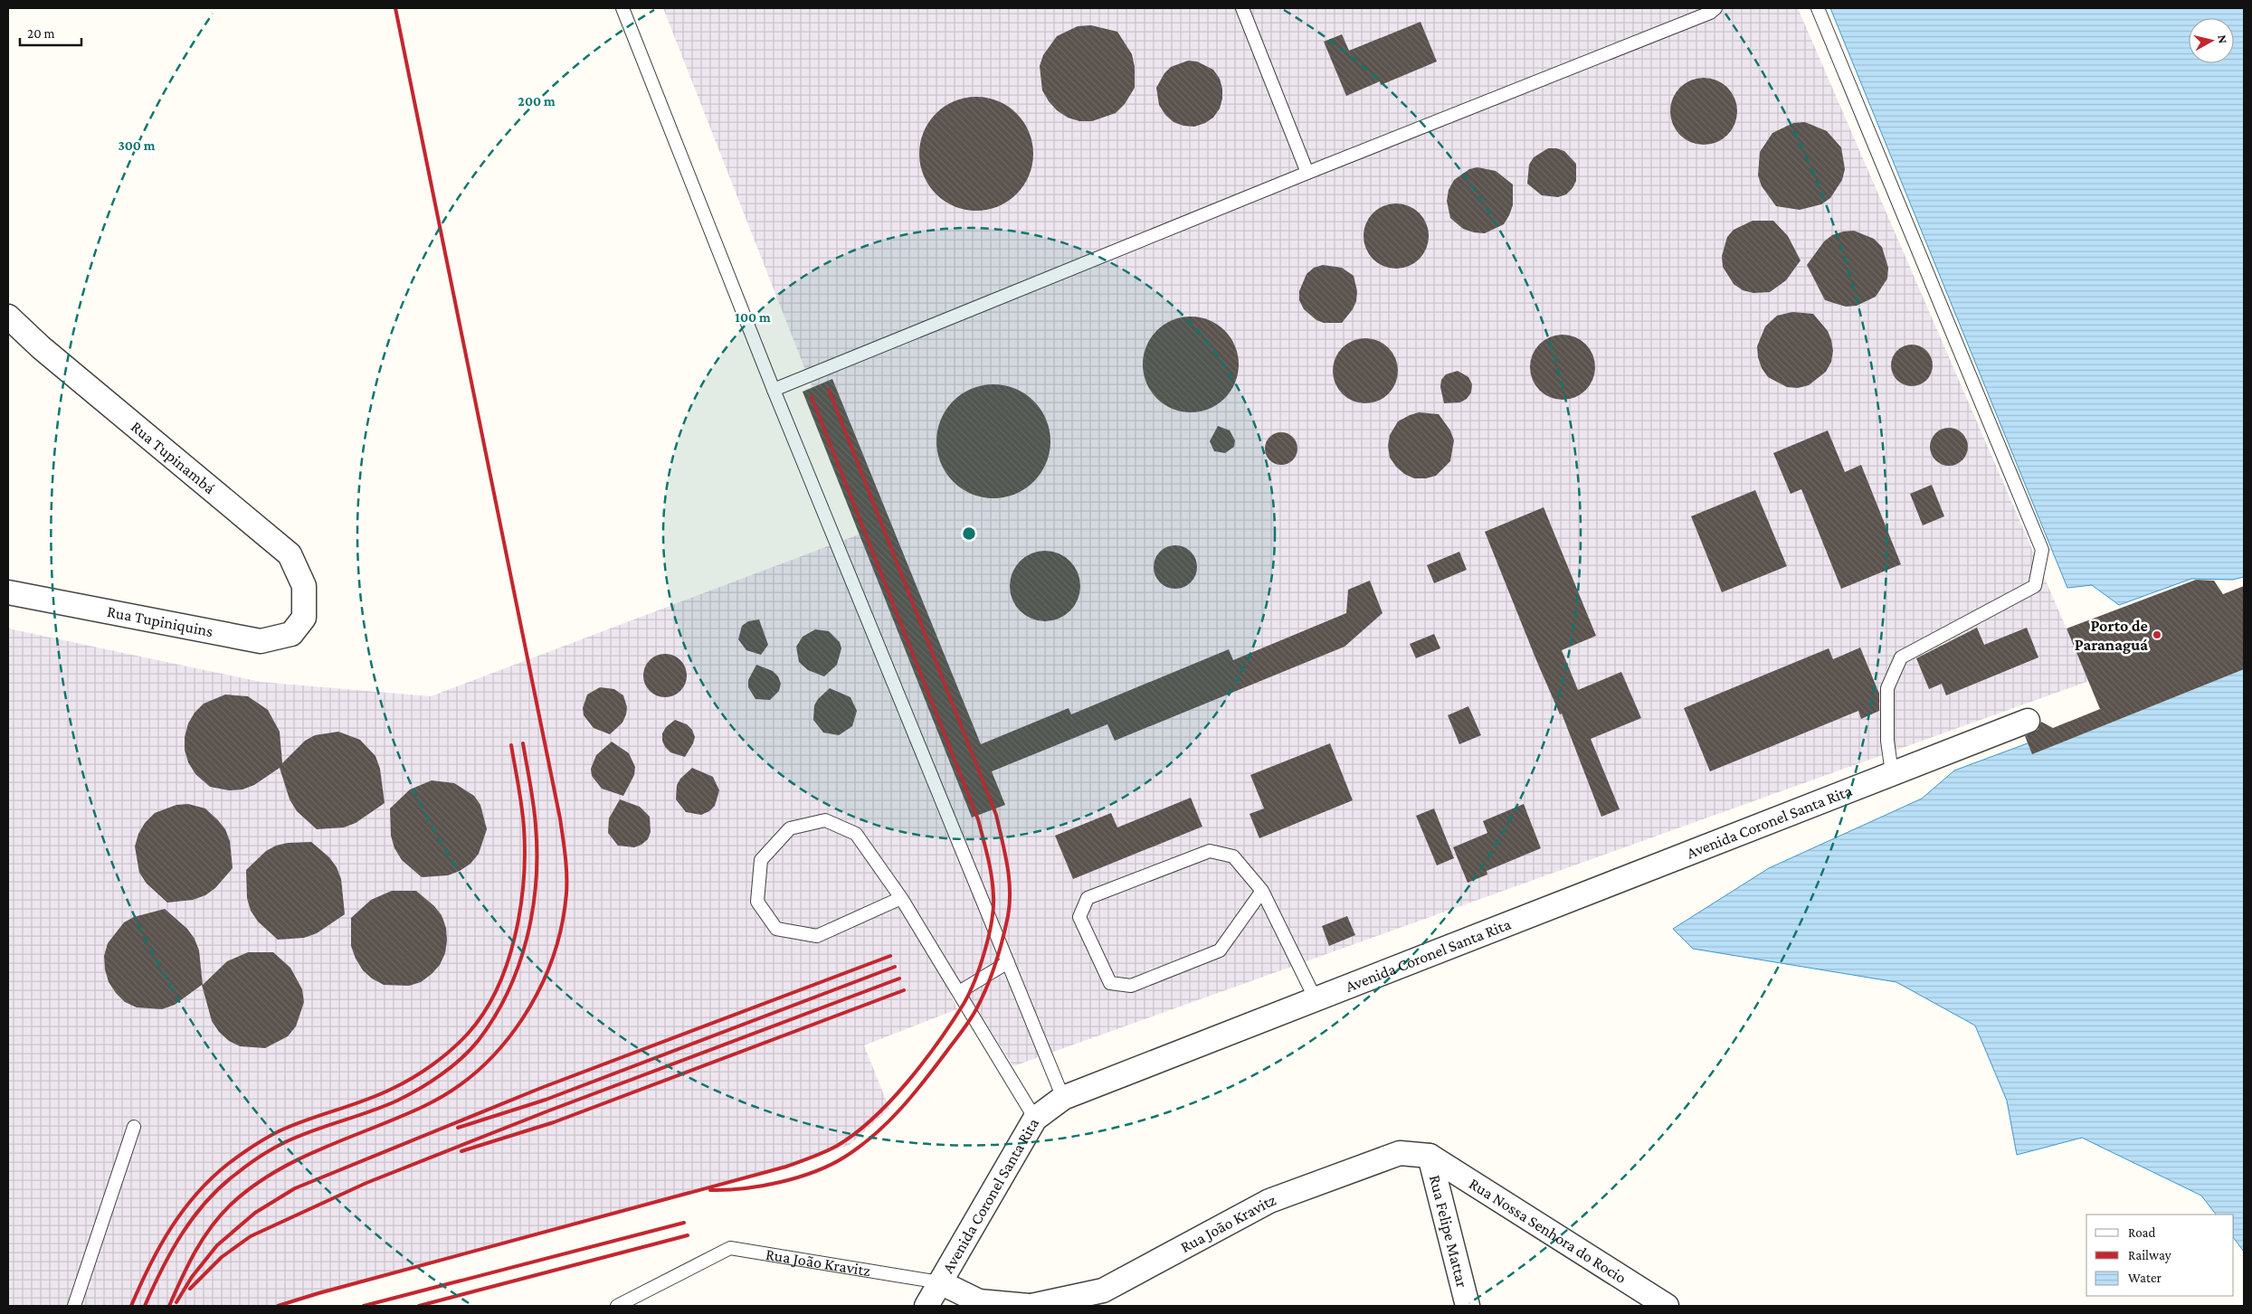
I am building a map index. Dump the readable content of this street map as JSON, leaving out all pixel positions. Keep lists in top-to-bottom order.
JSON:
{
  "streets": {
    "street": [
      "Rua Tupinambá",
      "Rua Tupiniquins",
      "Avenida Coronel Santa Rita",
      "Rua João Kravitz",
      "Rua Felipe Mattar",
      "Rua Nossa Senhora do Rocio"
    ]
  },
  "crossings": [
    ["Rua Tupinambá", "Rua Tupiniquins"],
    ["Avenida Coronel Santa Rita", "Rua João Kravitz"],
    ["Rua João Kravitz", "Rua Felipe Mattar"],
    ["Rua João Kravitz", "Rua Nossa Senhora do Rocio"],
    ["Rua Felipe Mattar", "Rua Nossa Senhora do Rocio"]
  ],
  "places": ["Porto de Paranaguá"],
  "legend": ["Road", "Railway", "Water"],
  "scale_bar": "20 m",
  "north": "right",
  "rings": ["200 m", "300 m", "100 m"]
}
